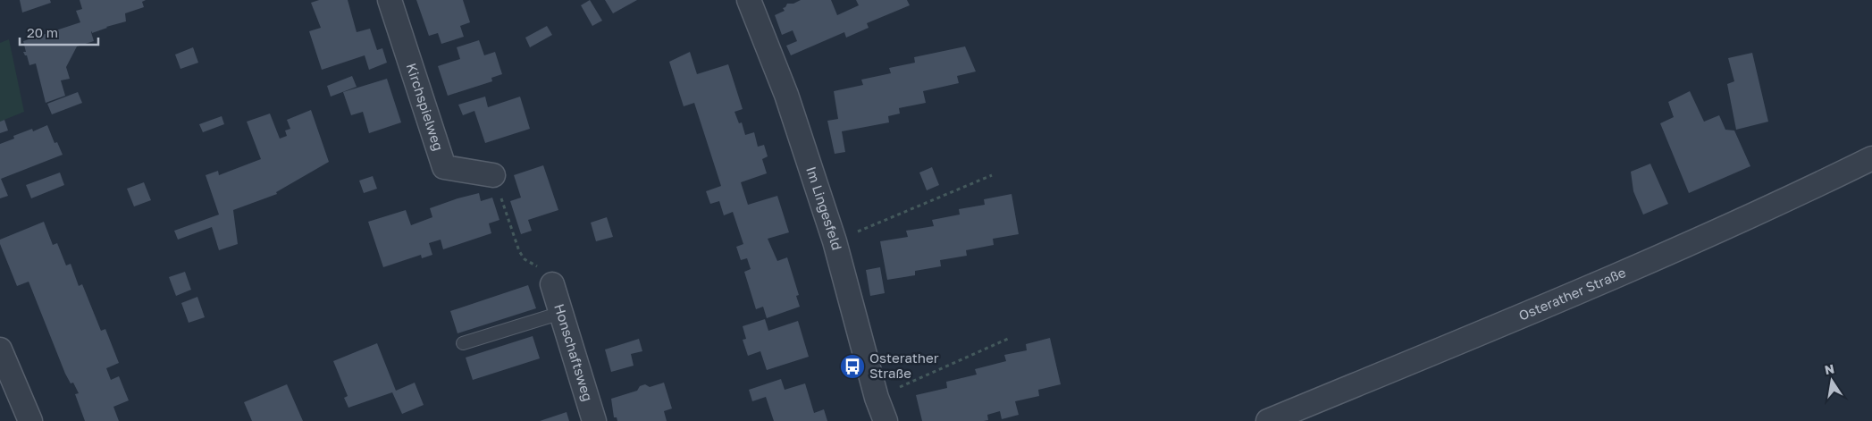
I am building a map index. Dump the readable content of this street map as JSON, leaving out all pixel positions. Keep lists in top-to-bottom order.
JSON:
{
  "streets": {
    "street": [
      "Kirchspielweg",
      "Im Lingesfeld",
      "Osterather Straße",
      "Honschaftsweg"
    ]
  },
  "places": {
    "bus stop": ["Osterather Straße"]
  },
  "scale_bar": "20 m",
  "north": "top"
}
